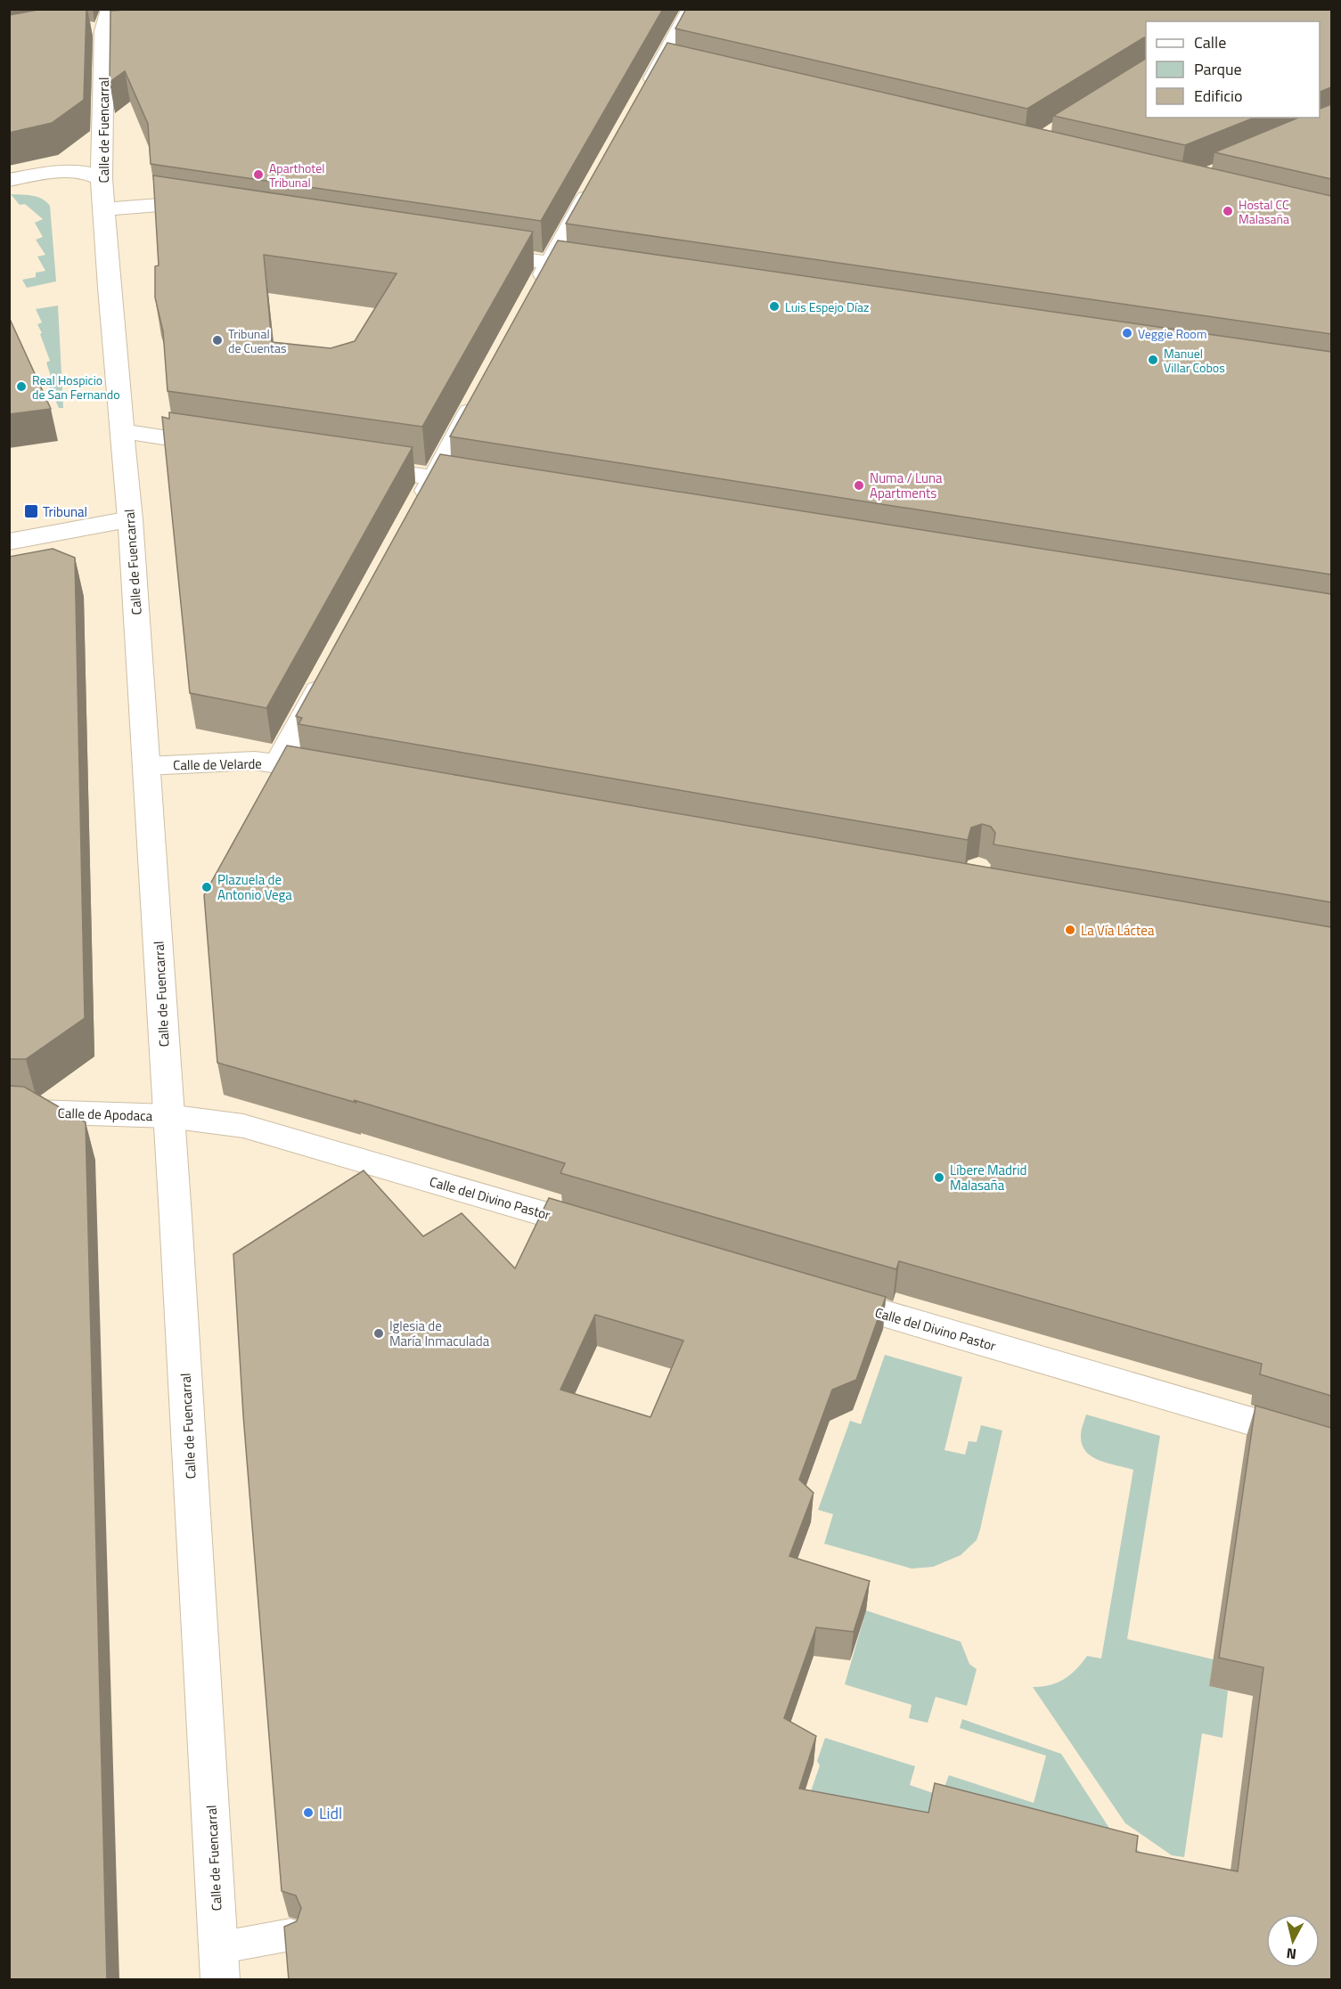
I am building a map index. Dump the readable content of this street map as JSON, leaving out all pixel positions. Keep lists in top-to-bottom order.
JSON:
{
  "streets": {
    "street": [
      "Calle de Fuencarral",
      "Calle de Velarde",
      "Calle de Apodaca",
      "Calle del Divino Pastor"
    ]
  },
  "crossings": [
    ["Calle de Fuencarral", "Calle de Velarde"],
    ["Calle de Fuencarral", "Calle de Apodaca"],
    ["Calle de Fuencarral", "Calle del Divino Pastor"],
    ["Calle de Apodaca", "Calle del Divino Pastor"]
  ],
  "places": {
    "other": [
      "Aparthotel Tribunal",
      "Hostal CC Malasaña",
      "Luis Espejo Díaz",
      "Veggie Room",
      "Tribunal de Cuentas",
      "Manuel Villar Cobos",
      "Real Hospicio de San Fernando",
      "Numa / Luna Apartments",
      "Plazuela de Antonio Vega",
      "La Vía Láctea",
      "Líbere Madrid Malasaña",
      "Iglesia de María Inmaculada",
      "Lidl"
    ],
    "transit": ["Tribunal"]
  },
  "legend": ["Calle", "Parque", "Edificio"],
  "north": "bottom"
}
